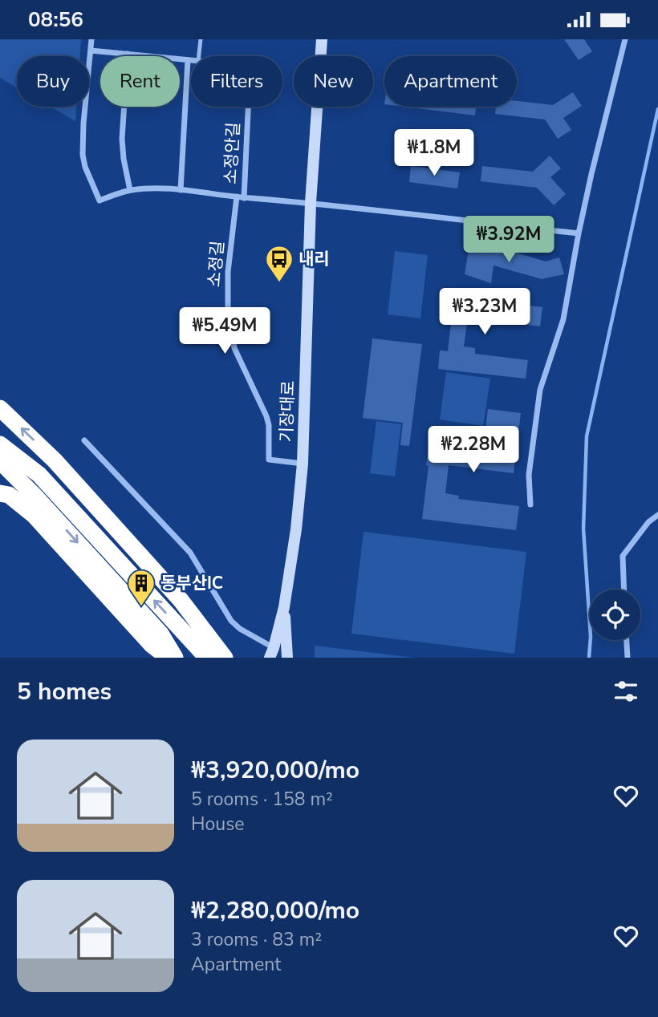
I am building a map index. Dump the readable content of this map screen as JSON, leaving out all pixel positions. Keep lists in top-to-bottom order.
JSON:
{
  "streets": {
    "main road": ["기장대로"],
    "street": ["소정안길", "소정길"]
  },
  "crossings": [
    ["소정안길", "소정길"],
    ["소정안길", "기장대로"],
    ["소정길", "기장대로"]
  ],
  "places": {
    "bus stop": ["내리"],
    "building": ["동부산IC"]
  },
  "page": {
    "status": "08:56",
    "chip": [
      "Buy",
      "Rent",
      "Filters",
      "New",
      "Apartment"
    ],
    "price": [
      "₩1.8M",
      "₩3.92M",
      "₩3.23M",
      "₩5.49M",
      "₩2.28M"
    ],
    "heading": "5 homes",
    "list": [
      {
        "name": "₩3,920,000/mo",
        "note": "5 rooms · 158 m² · House"
      },
      {
        "name": "₩2,280,000/mo",
        "note": "3 rooms · 83 m² · Apartment"
      }
    ]
  }
}
